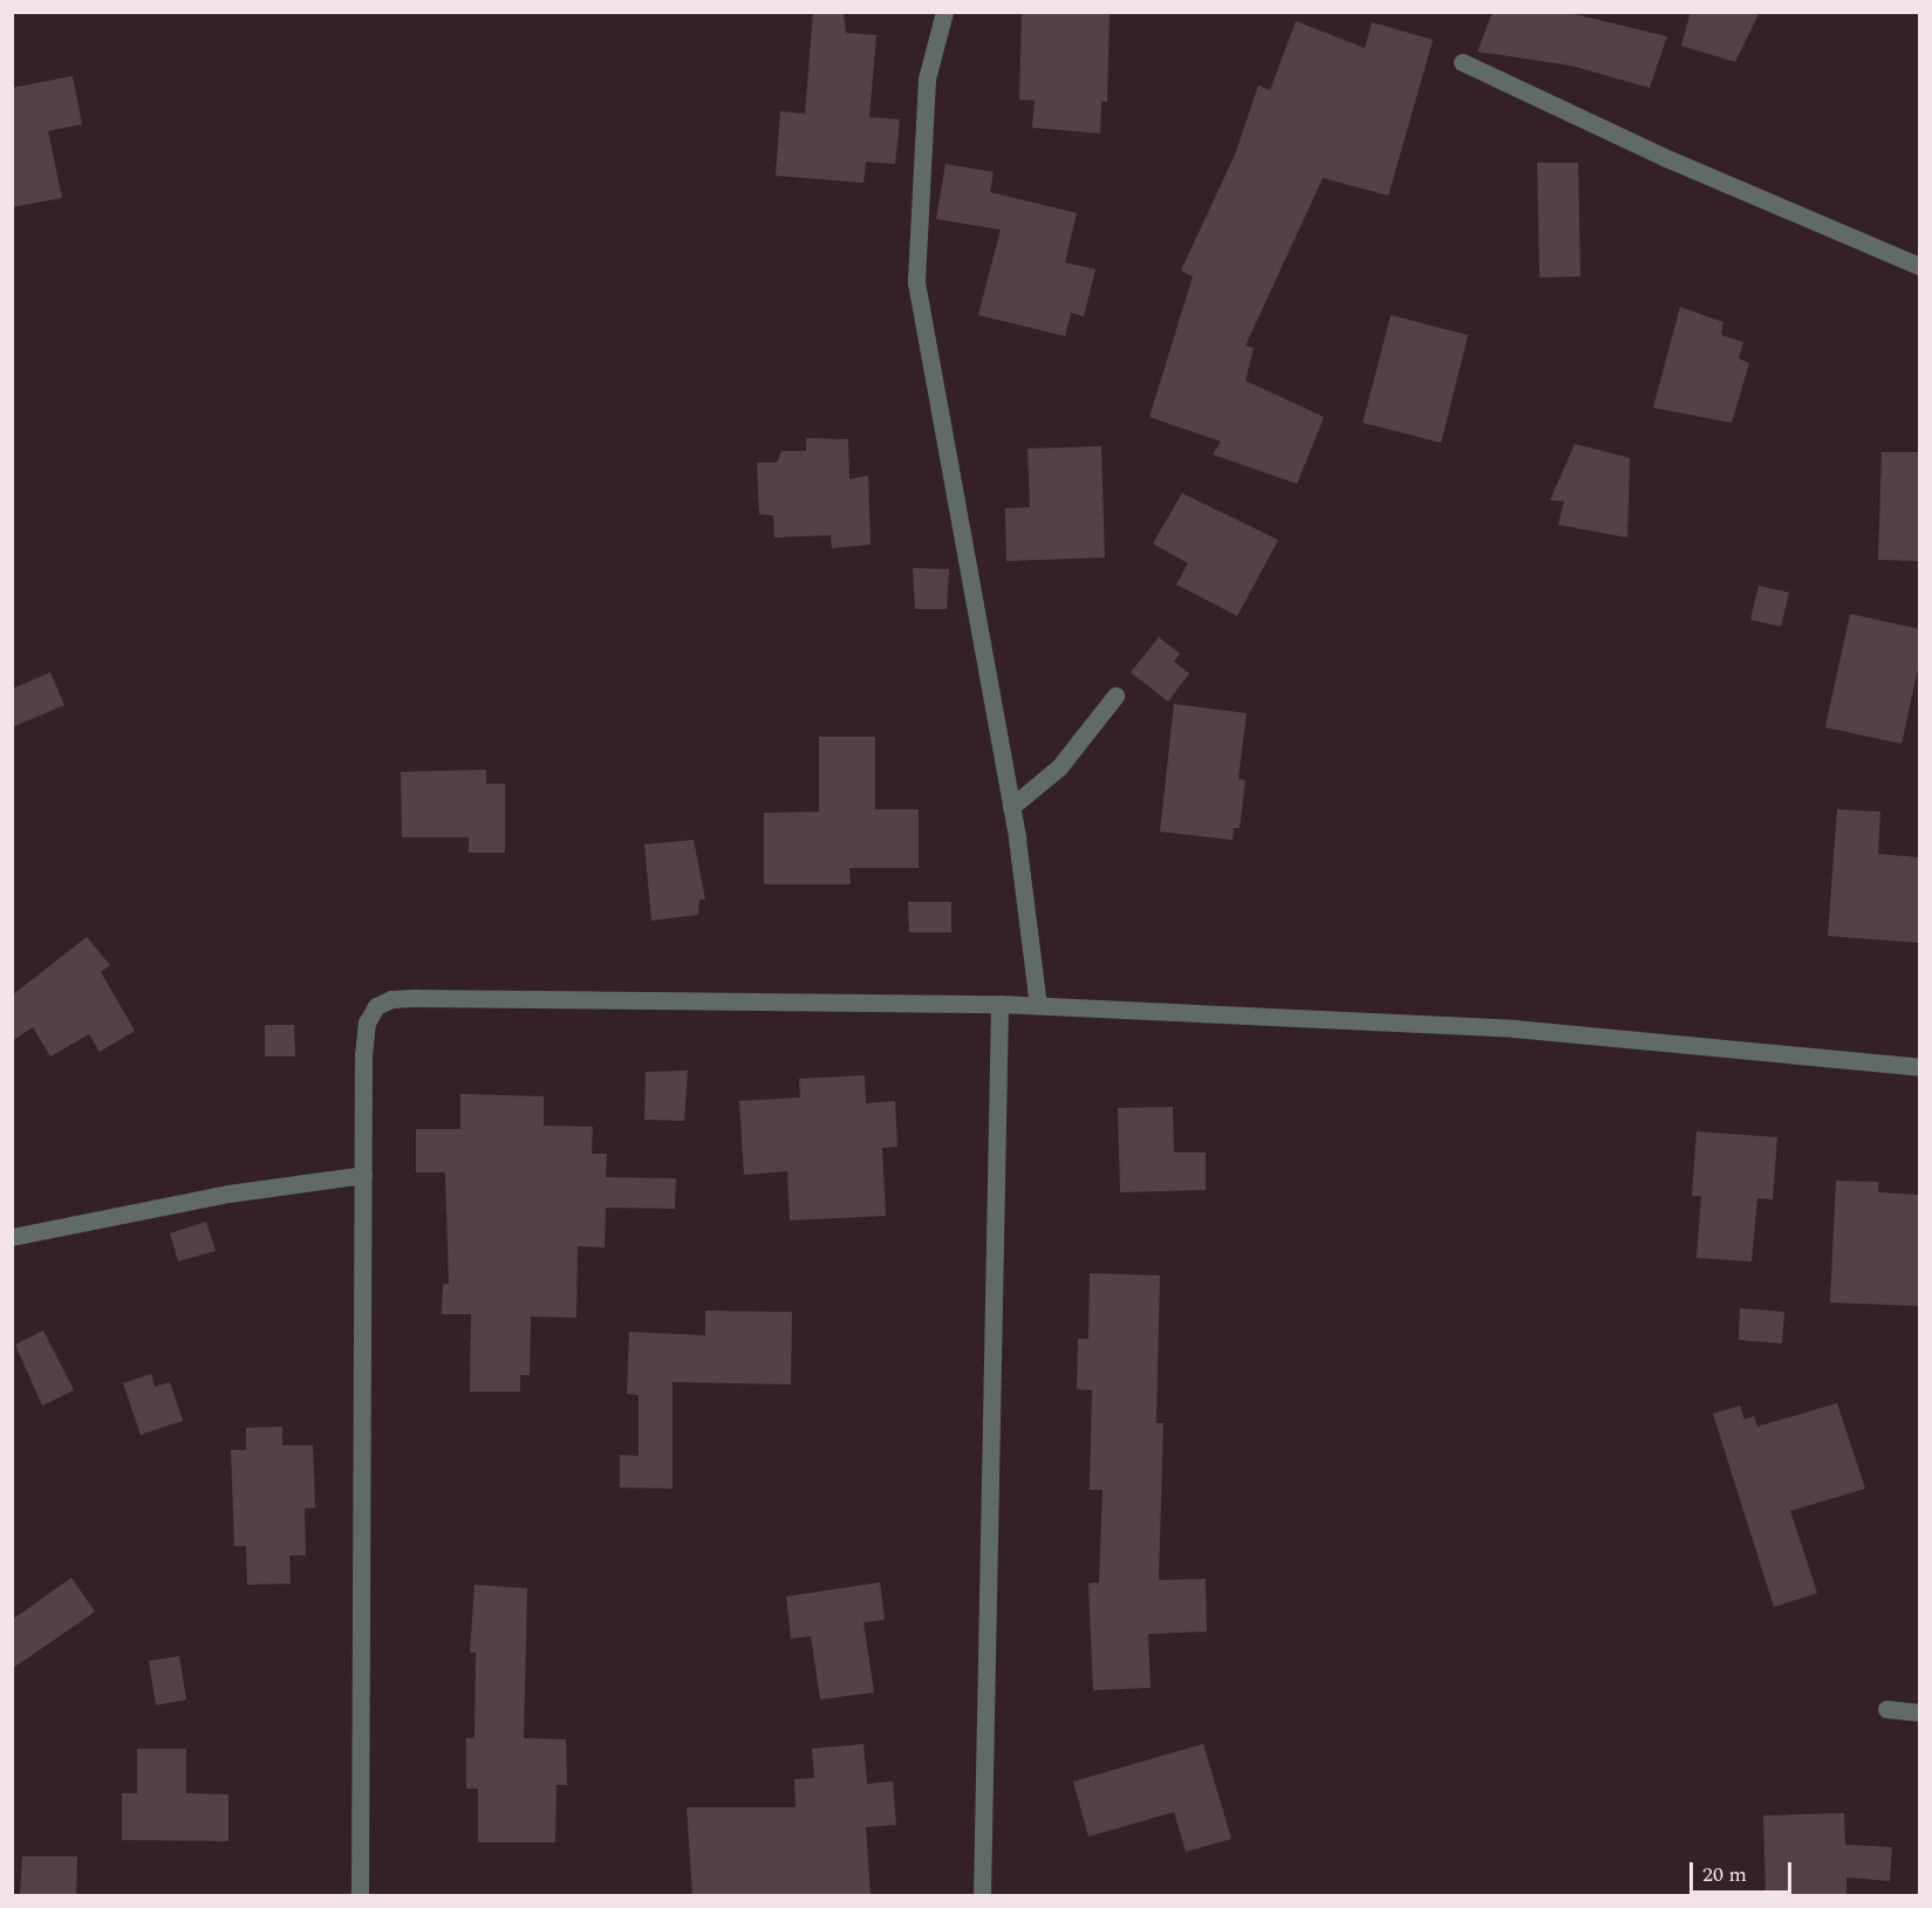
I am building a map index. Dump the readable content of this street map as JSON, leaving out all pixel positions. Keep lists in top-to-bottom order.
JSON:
{
  "scale_bar": "20 m"
}
